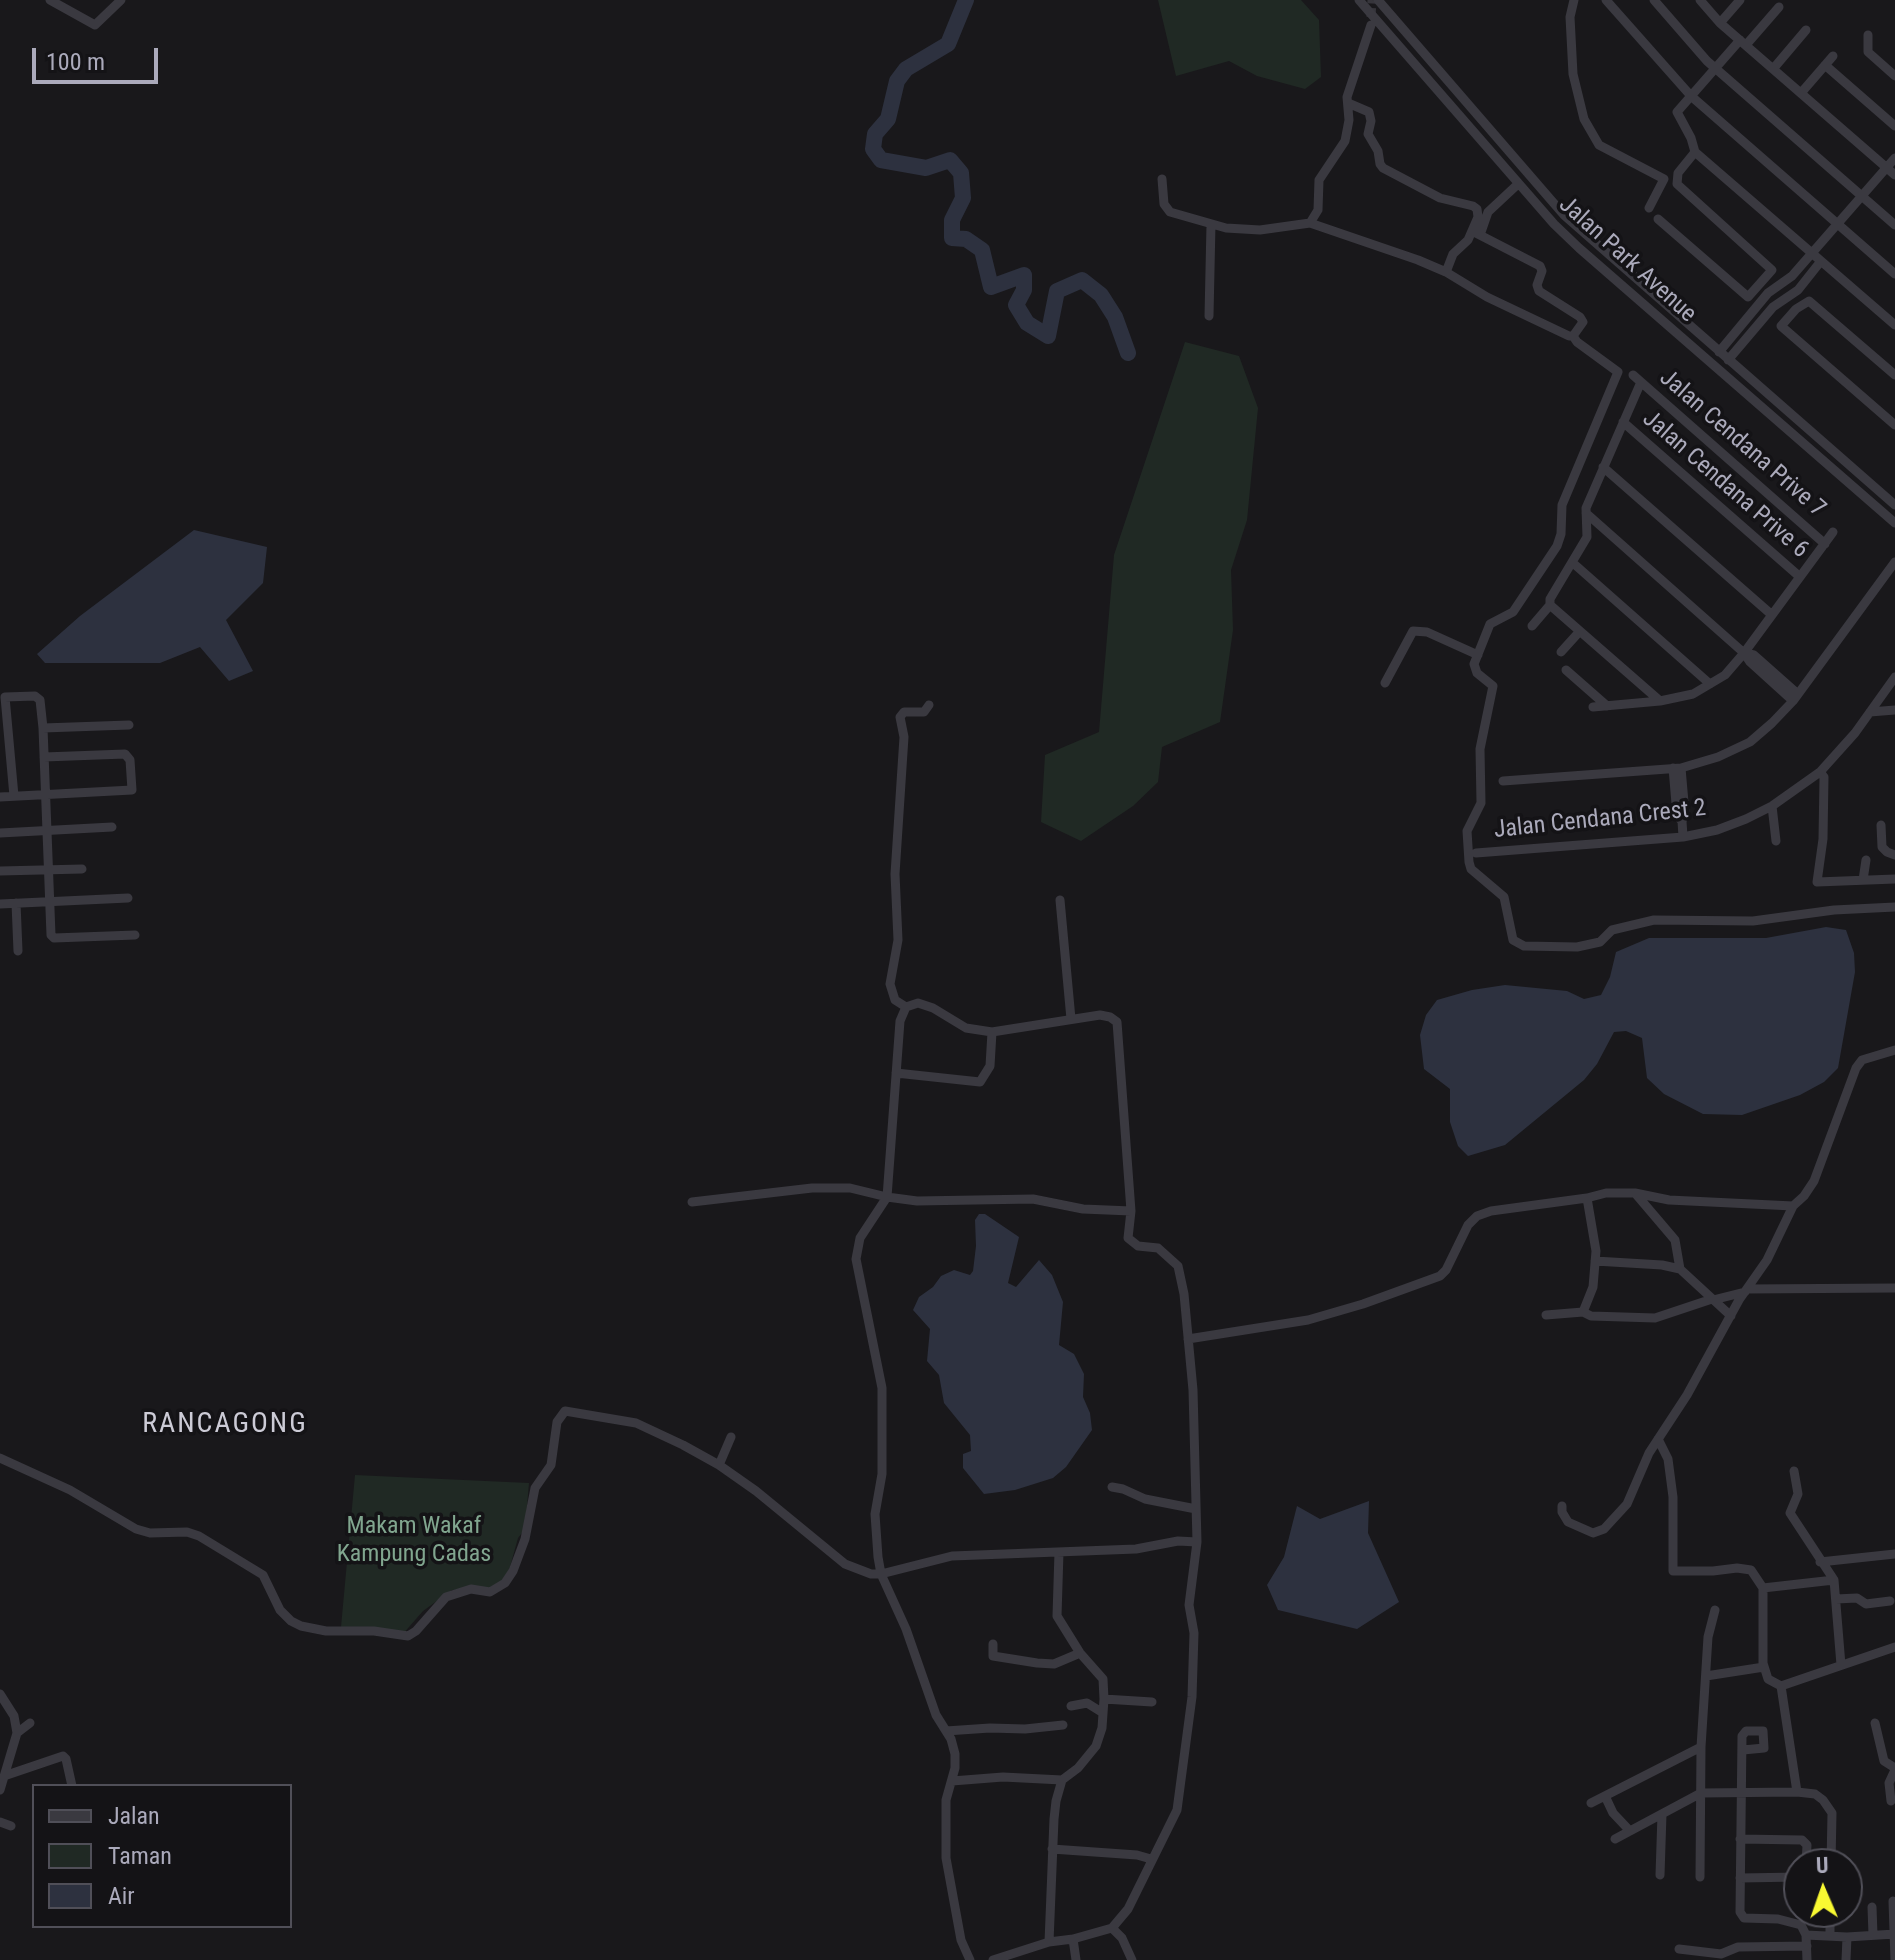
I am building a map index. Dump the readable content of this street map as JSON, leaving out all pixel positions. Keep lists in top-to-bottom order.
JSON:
{
  "streets": {
    "street": [
      "Jalan Park Avenue",
      "Jalan Cendana Prive 7",
      "Jalan Cendana Prive 6",
      "Jalan Cendana Crest 2"
    ]
  },
  "crossings": [
    ["Jalan Cendana Prive 7", "Jalan Cendana Prive 6"]
  ],
  "districts": ["RANCAGONG"],
  "parks": ["Makam Wakaf Kampung Cadas"],
  "legend": ["Jalan", "Taman", "Air"],
  "scale_bar": "100 m",
  "north": "top"
}
